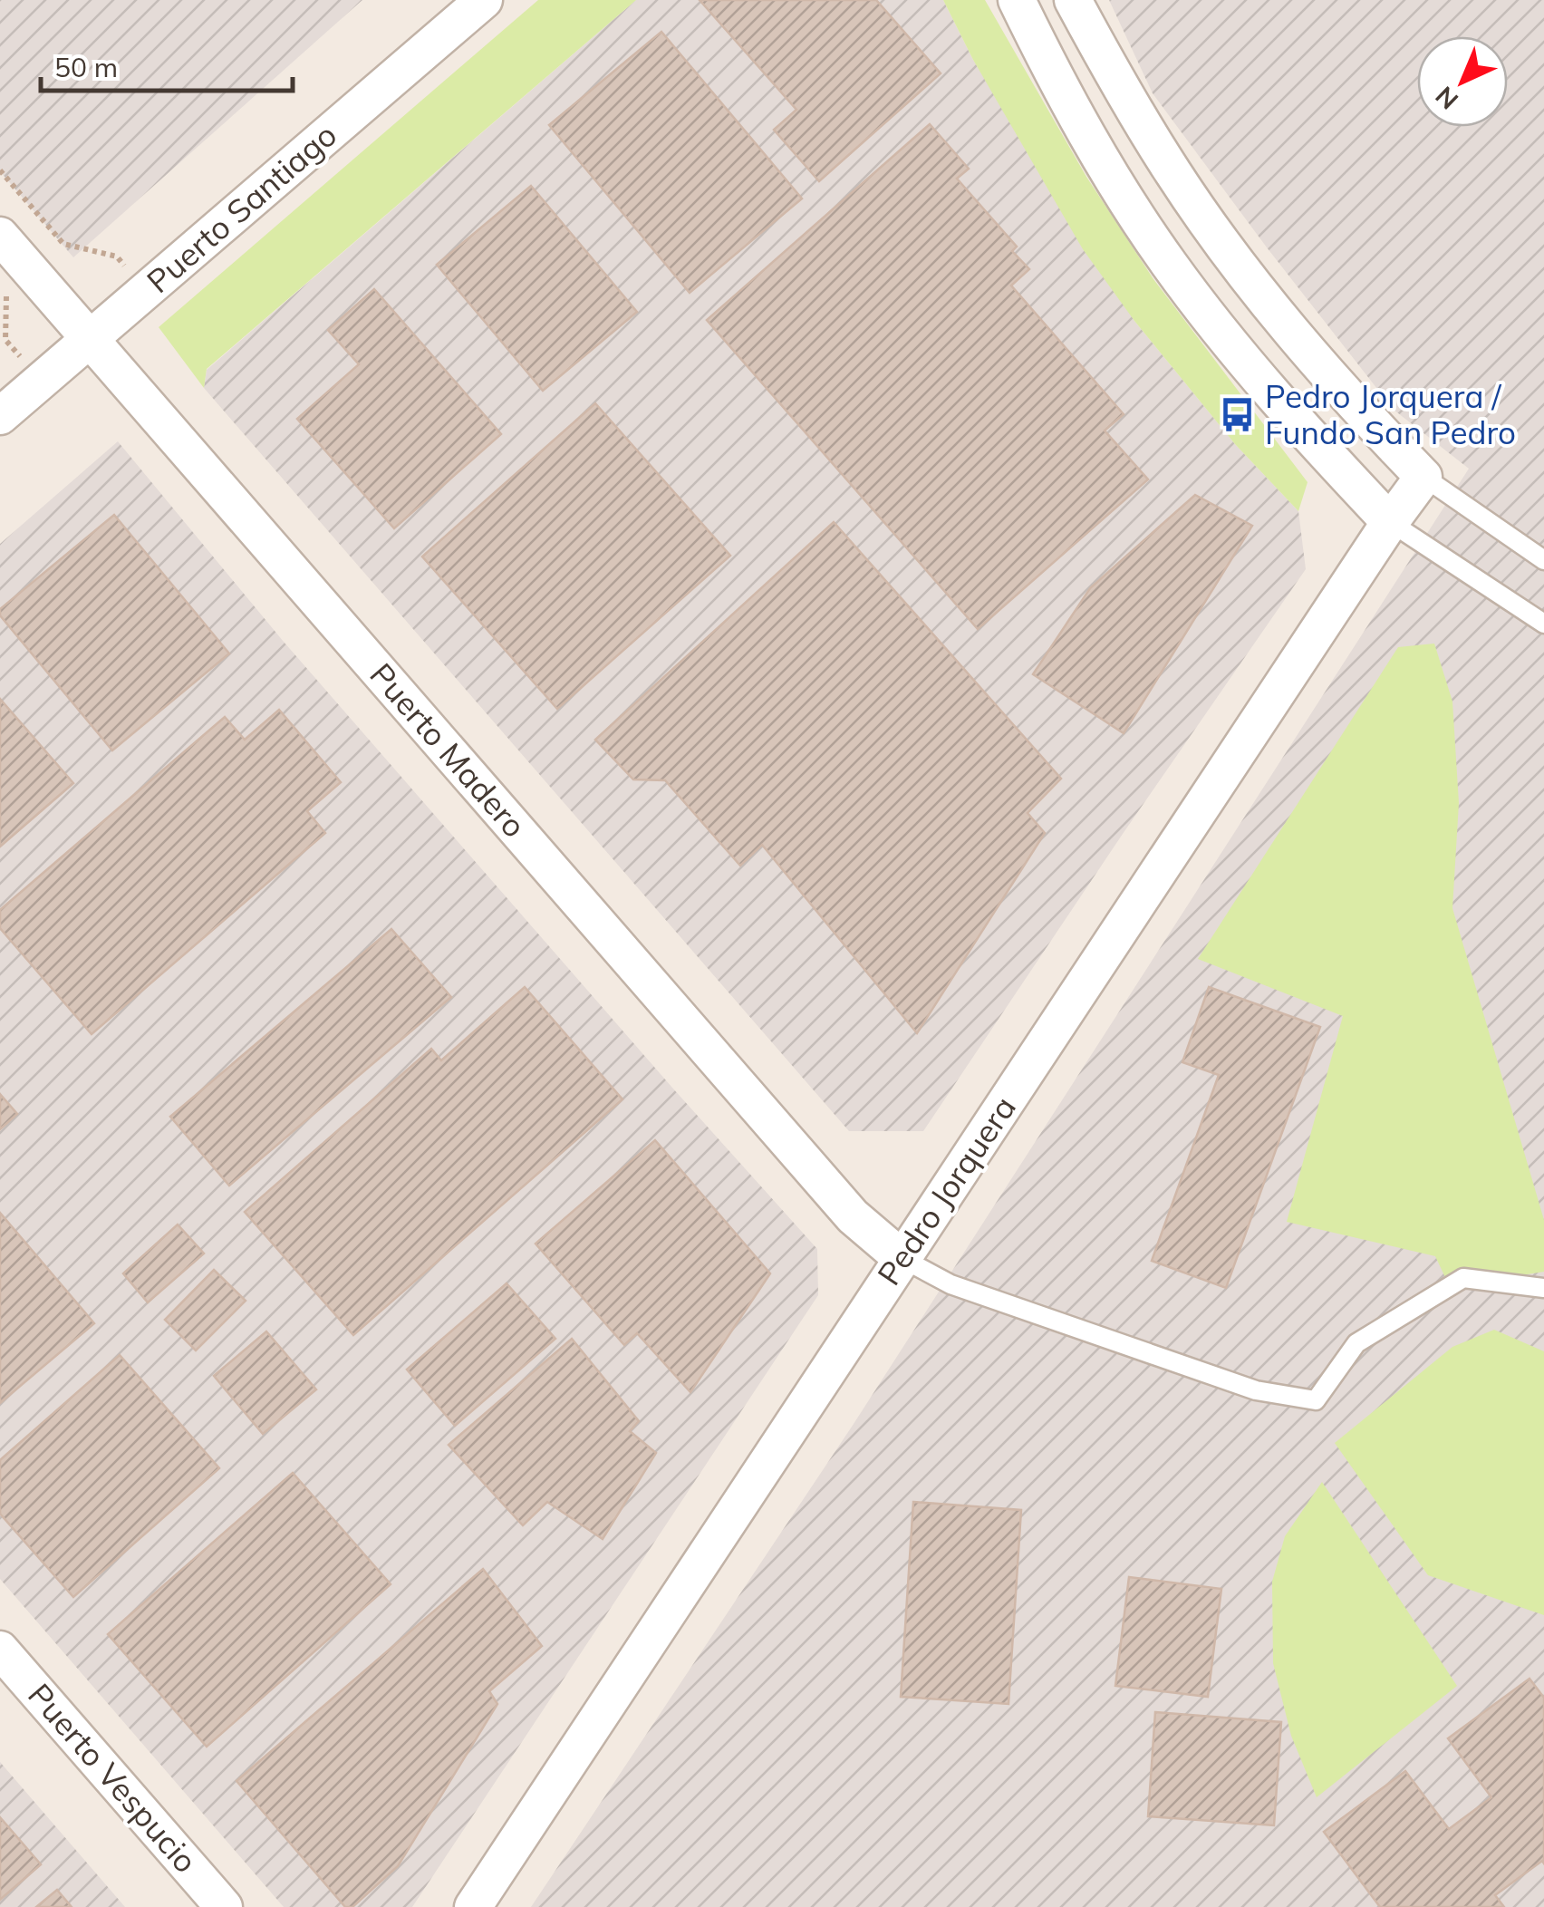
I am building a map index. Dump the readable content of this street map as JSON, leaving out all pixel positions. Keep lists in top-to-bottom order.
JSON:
{
  "streets": {
    "street": [
      "Puerto Santiago",
      "Puerto Madero",
      "Pedro Jorquera",
      "Puerto Vespucio"
    ]
  },
  "crossings": [
    ["Puerto Santiago", "Puerto Madero"],
    ["Puerto Madero", "Pedro Jorquera"]
  ],
  "places": {
    "bus stop": ["Pedro Jorquera / Fundo San Pedro"]
  },
  "scale_bar": "50 m",
  "north": "bottom left"
}
